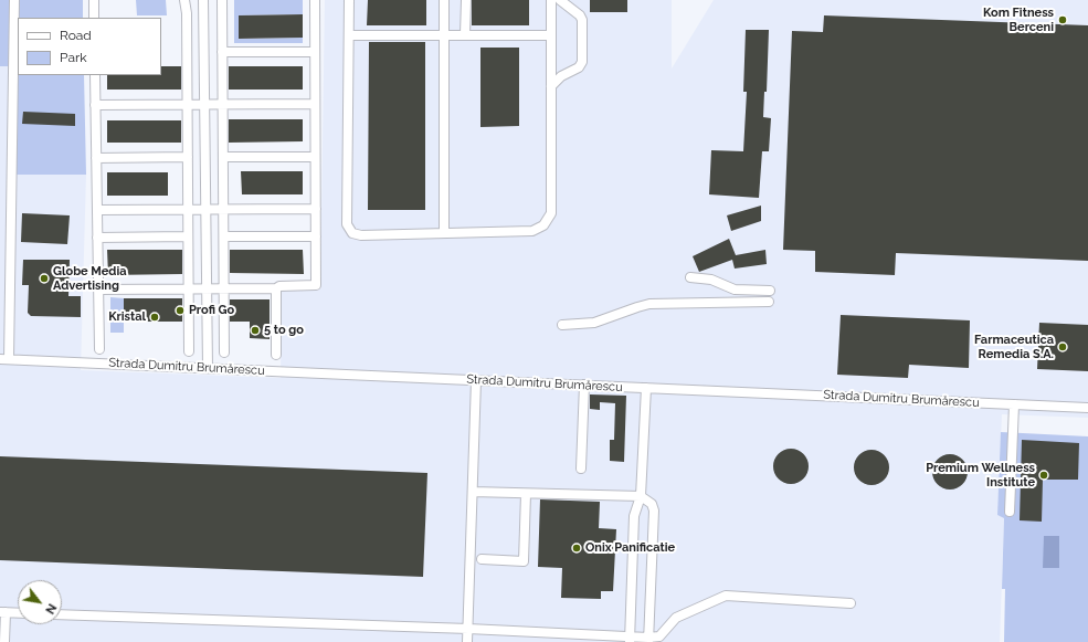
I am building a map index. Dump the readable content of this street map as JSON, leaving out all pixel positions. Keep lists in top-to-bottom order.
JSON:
{
  "streets": {
    "street": ["Strada Dumitru Brumărescu"]
  },
  "places": [
    "Kom Fitness Berceni",
    "Globe Media Advertising",
    "Profi Go",
    "Kristal",
    "5 to go",
    "Farmaceutica Remedia S.A.",
    "Premium Wellness Institute",
    "Onix Panificatie"
  ],
  "legend": ["Road", "Park"],
  "north": "bottom right"
}
